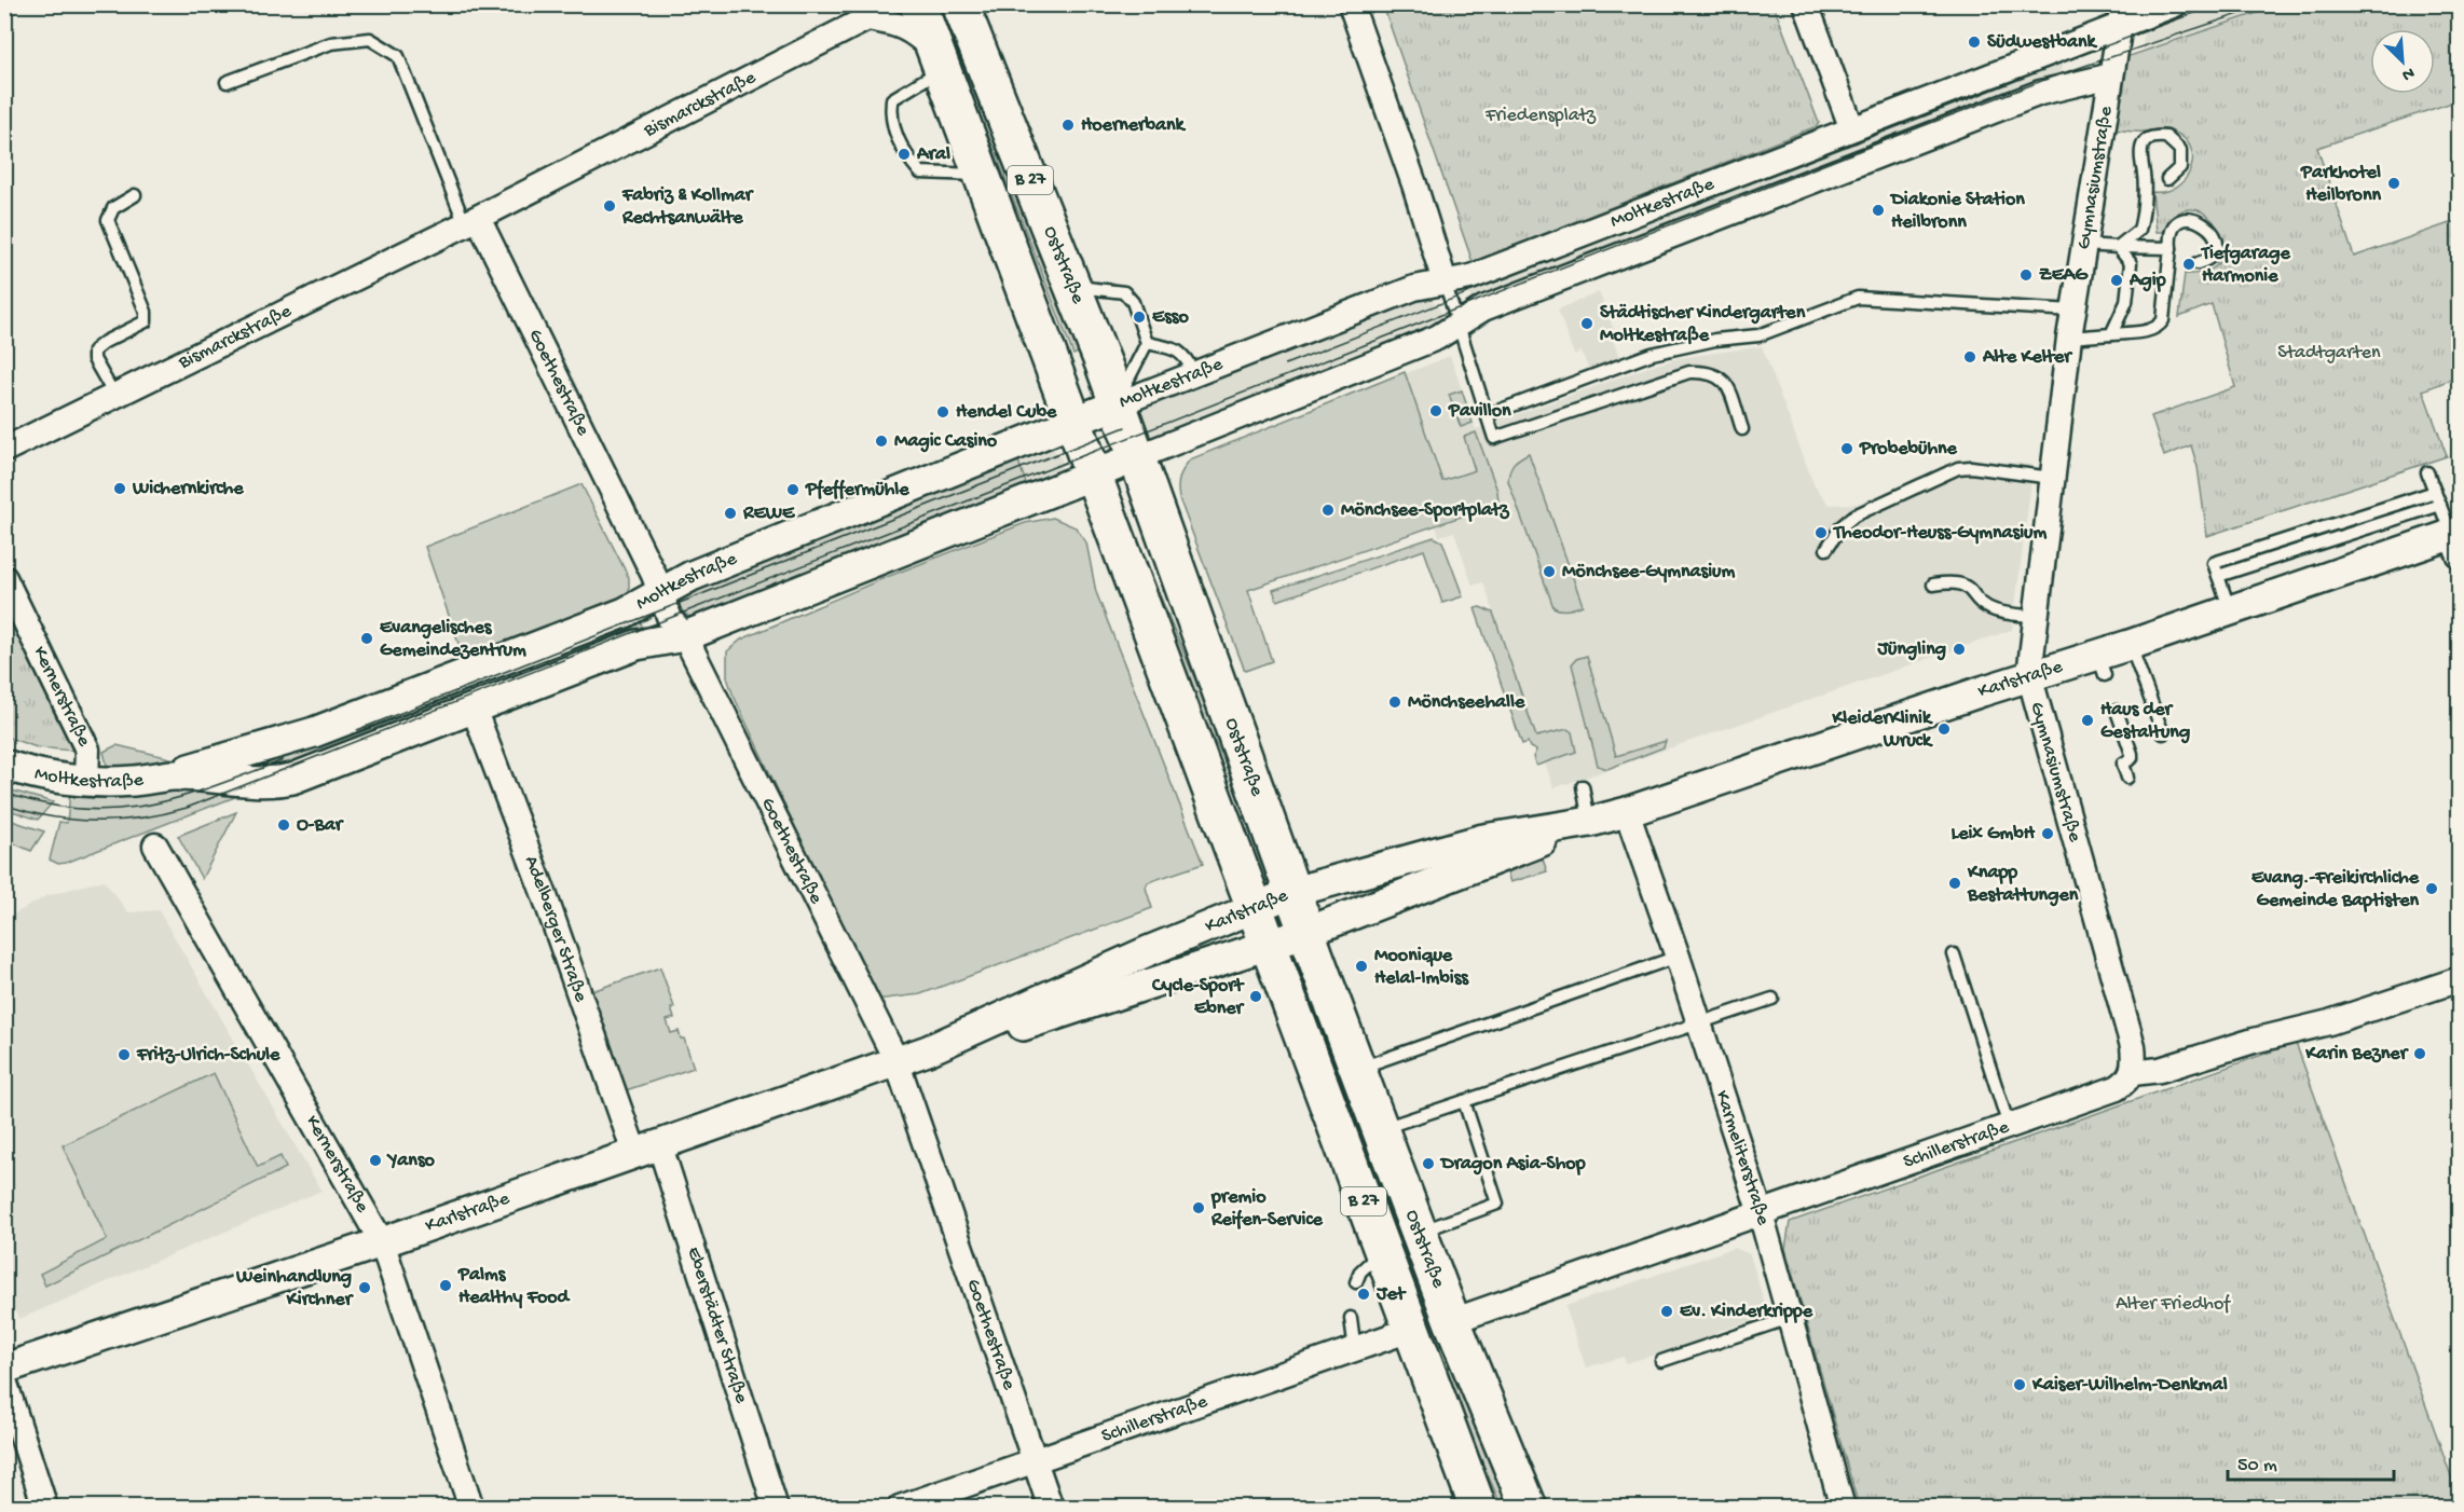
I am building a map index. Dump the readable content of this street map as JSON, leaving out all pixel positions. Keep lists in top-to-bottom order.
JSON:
{
  "streets": {
    "main road": ["B 27", "Oststraße"],
    "street": [
      "Bismarckstraße",
      "Gymnasiumstraße",
      "Moltkestraße",
      "Goethestraße",
      "Karlstraße",
      "Kernerstraße",
      "Adelberger Straße",
      "Schillerstraße",
      "Karmeliterstraße",
      "Eberstädter Straße"
    ]
  },
  "crossings": [
    ["Bismarckstraße", "B 27"],
    ["Bismarckstraße", "Goethestraße"],
    ["Gymnasiumstraße", "Moltkestraße"],
    ["Gymnasiumstraße", "Karlstraße"],
    ["Gymnasiumstraße", "Schillerstraße"],
    ["B 27", "Moltkestraße"],
    ["B 27", "Karlstraße"],
    ["B 27", "Schillerstraße"],
    ["Moltkestraße", "Oststraße"],
    ["Moltkestraße", "Goethestraße"],
    ["Moltkestraße", "Kernerstraße"],
    ["Moltkestraße", "Adelberger Straße"],
    ["Oststraße", "Karlstraße"],
    ["Oststraße", "Schillerstraße"],
    ["Goethestraße", "Karlstraße"],
    ["Goethestraße", "Schillerstraße"],
    ["Karlstraße", "Kernerstraße"],
    ["Karlstraße", "Adelberger Straße"],
    ["Karlstraße", "Karmeliterstraße"],
    ["Karlstraße", "Eberstädter Straße"],
    ["Adelberger Straße", "Eberstädter Straße"],
    ["Schillerstraße", "Karmeliterstraße"]
  ],
  "parks": ["Friedensplatz", "Stadtgarten", "Alter Friedhof"],
  "places": [
    "Südwestbank",
    "Hoernerbank",
    "Aral",
    "Parkhotel Heilbronn",
    "Fabriz & Kollmar Rechtsanwälte",
    "Diakonie Station Heilbronn",
    "Tiefgarage Harmonie",
    "ZEAG",
    "Agip",
    "Esso",
    "Städtischer Kindergarten Moltkestraße",
    "Alte Kelter",
    "Pavillon",
    "Hendel Cube",
    "Magic Casino",
    "Probebühne",
    "Wichernkirche",
    "Pfeffermühle",
    "Mönchsee-Sportplatz",
    "REWE",
    "Theodor-Heuss-Gymnasium",
    "Mönchsee-Gymnasium",
    "Evangelisches Gemeindezentrum",
    "Jüngling",
    "Mönchseehalle",
    "Haus der Gestaltung",
    "KleiderKlinik Wruck",
    "O-Bar",
    "Leix GmbH",
    "Knapp Bestattungen",
    "Evang.-Freikirchliche Gemeinde Baptisten",
    "Moonique Helal-Imbiss",
    "Cycle-Sport Ebner",
    "Karin Bezner",
    "Fritz-Ulrich-Schule",
    "Yanso",
    "Dragon Asia-Shop",
    "premio Reifen-Service",
    "Palms Healthy Food",
    "Weinhandlung Kirchner",
    "Jet",
    "Ev. Kinderkrippe",
    "Kaiser-Wilhelm-Denkmal"
  ],
  "scale_bar": "50 m",
  "north": "bottom right"
}
